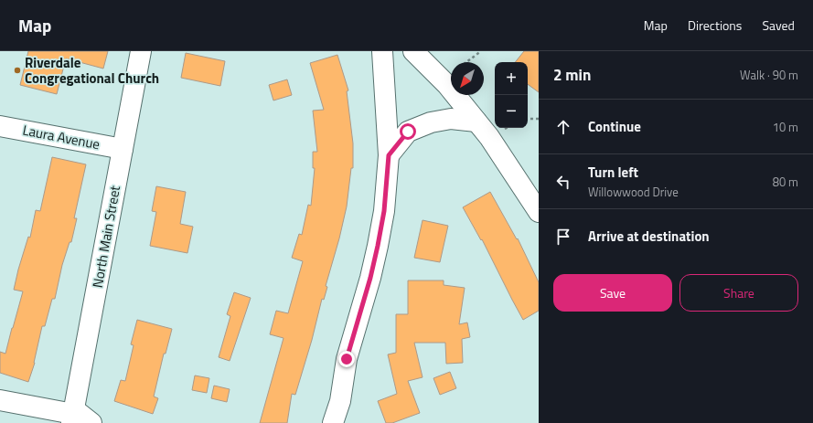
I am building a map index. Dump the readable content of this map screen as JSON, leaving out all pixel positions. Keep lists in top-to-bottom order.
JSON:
{
  "streets": {
    "street": ["Laura Avenue", "North Main Street"]
  },
  "crossings": [
    ["Laura Avenue", "North Main Street"]
  ],
  "places": ["Riverdale Congregational Church"],
  "north": "bottom left",
  "page": {
    "header": "Map",
    "nav": ["Map", "Directions", "Saved"],
    "heading": ["2 min", "Walk · 90 m"],
    "map_buttons": ["+", "−"],
    "list": [
      ["Continue", "10 m"],
      ["Turn left", "Willowwood Drive", "80 m"],
      "Arrive at destination"
    ],
    "buttons": ["Save", "Share"]
  }
}
